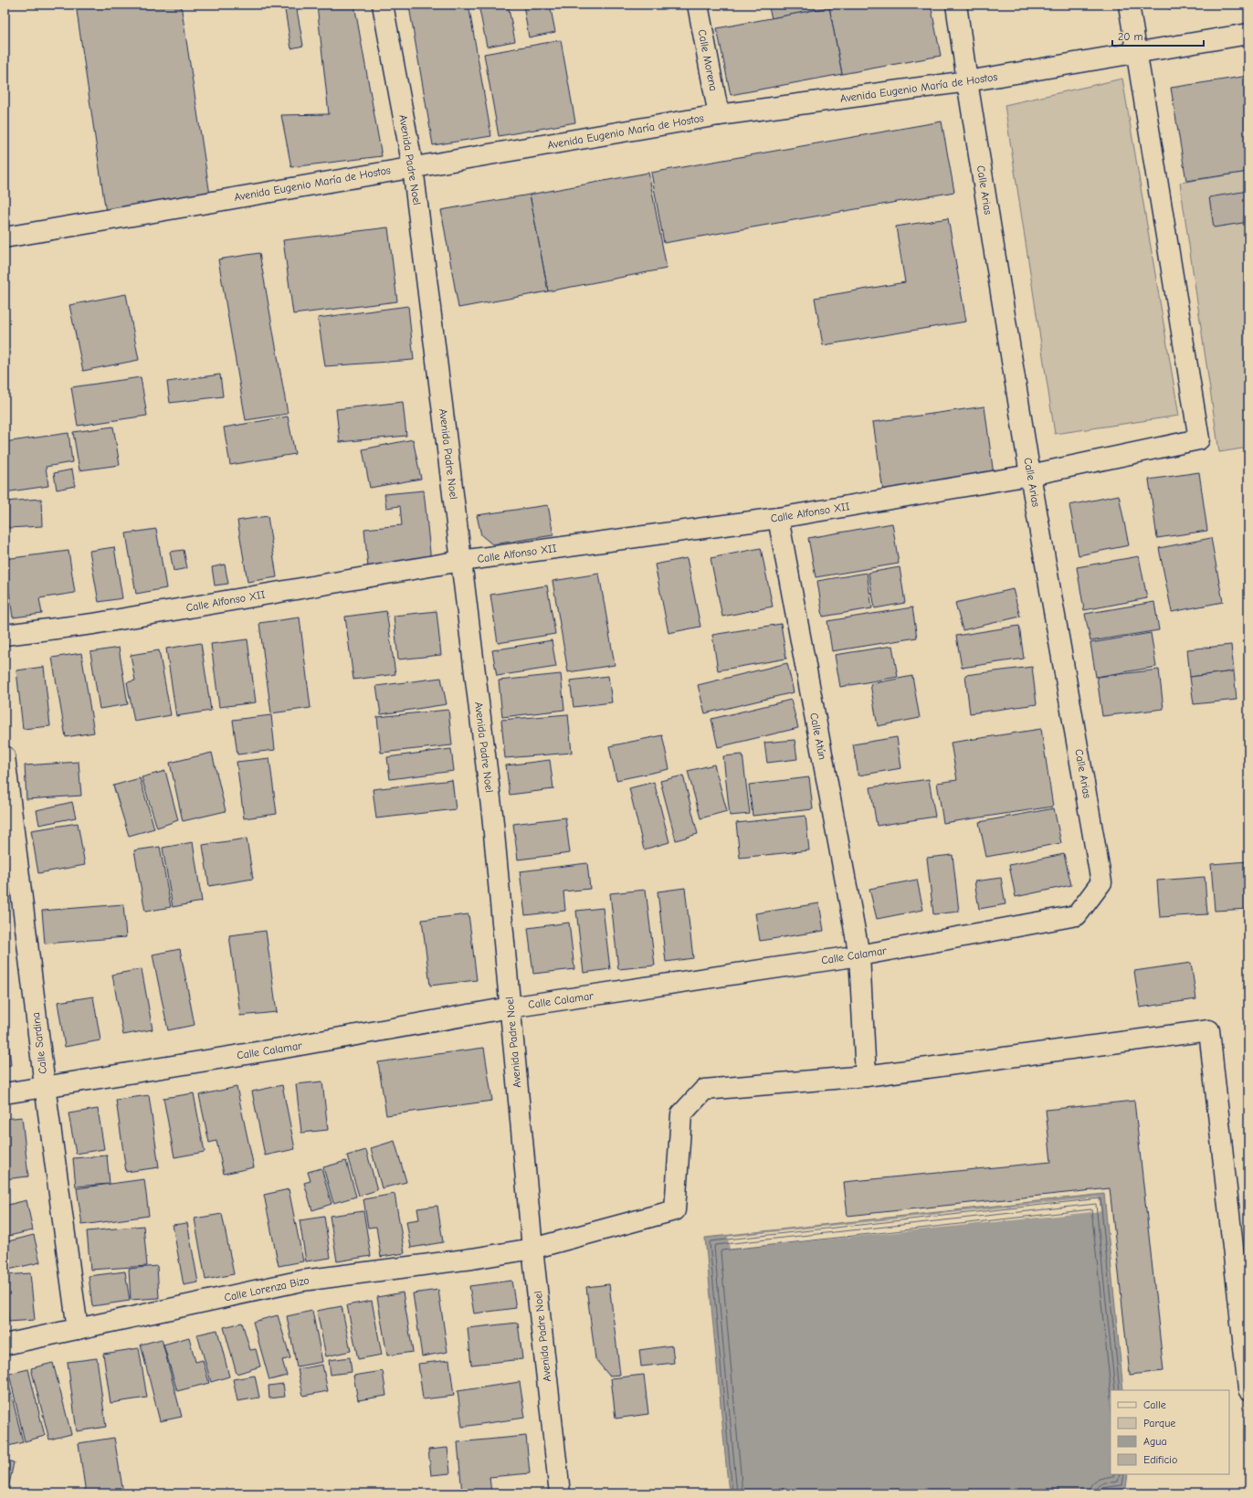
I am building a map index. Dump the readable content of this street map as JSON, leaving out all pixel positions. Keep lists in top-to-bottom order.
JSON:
{
  "streets": {
    "street": [
      "Calle Morena",
      "Avenida Eugenio María de Hostos",
      "Avenida Padre Noel",
      "Calle Arias",
      "Calle Alfonso XII",
      "Calle Atún",
      "Calle Calamar",
      "Calle Sardina",
      "Calle Lorenza Bizo"
    ]
  },
  "crossings": [
    ["Calle Morena", "Avenida Eugenio María de Hostos"],
    ["Avenida Eugenio María de Hostos", "Avenida Padre Noel"],
    ["Avenida Eugenio María de Hostos", "Calle Arias"],
    ["Avenida Eugenio María de Hostos", "Calle Alfonso XII"],
    ["Avenida Padre Noel", "Calle Alfonso XII"],
    ["Avenida Padre Noel", "Calle Calamar"],
    ["Avenida Padre Noel", "Calle Lorenza Bizo"],
    ["Calle Arias", "Calle Alfonso XII"],
    ["Calle Arias", "Calle Calamar"],
    ["Calle Alfonso XII", "Calle Atún"],
    ["Calle Atún", "Calle Calamar"],
    ["Calle Atún", "Calle Lorenza Bizo"],
    ["Calle Calamar", "Calle Sardina"],
    ["Calle Sardina", "Calle Lorenza Bizo"]
  ],
  "legend": [
    "Calle",
    "Parque",
    "Agua",
    "Edificio"
  ],
  "scale_bar": "20 m"
}
